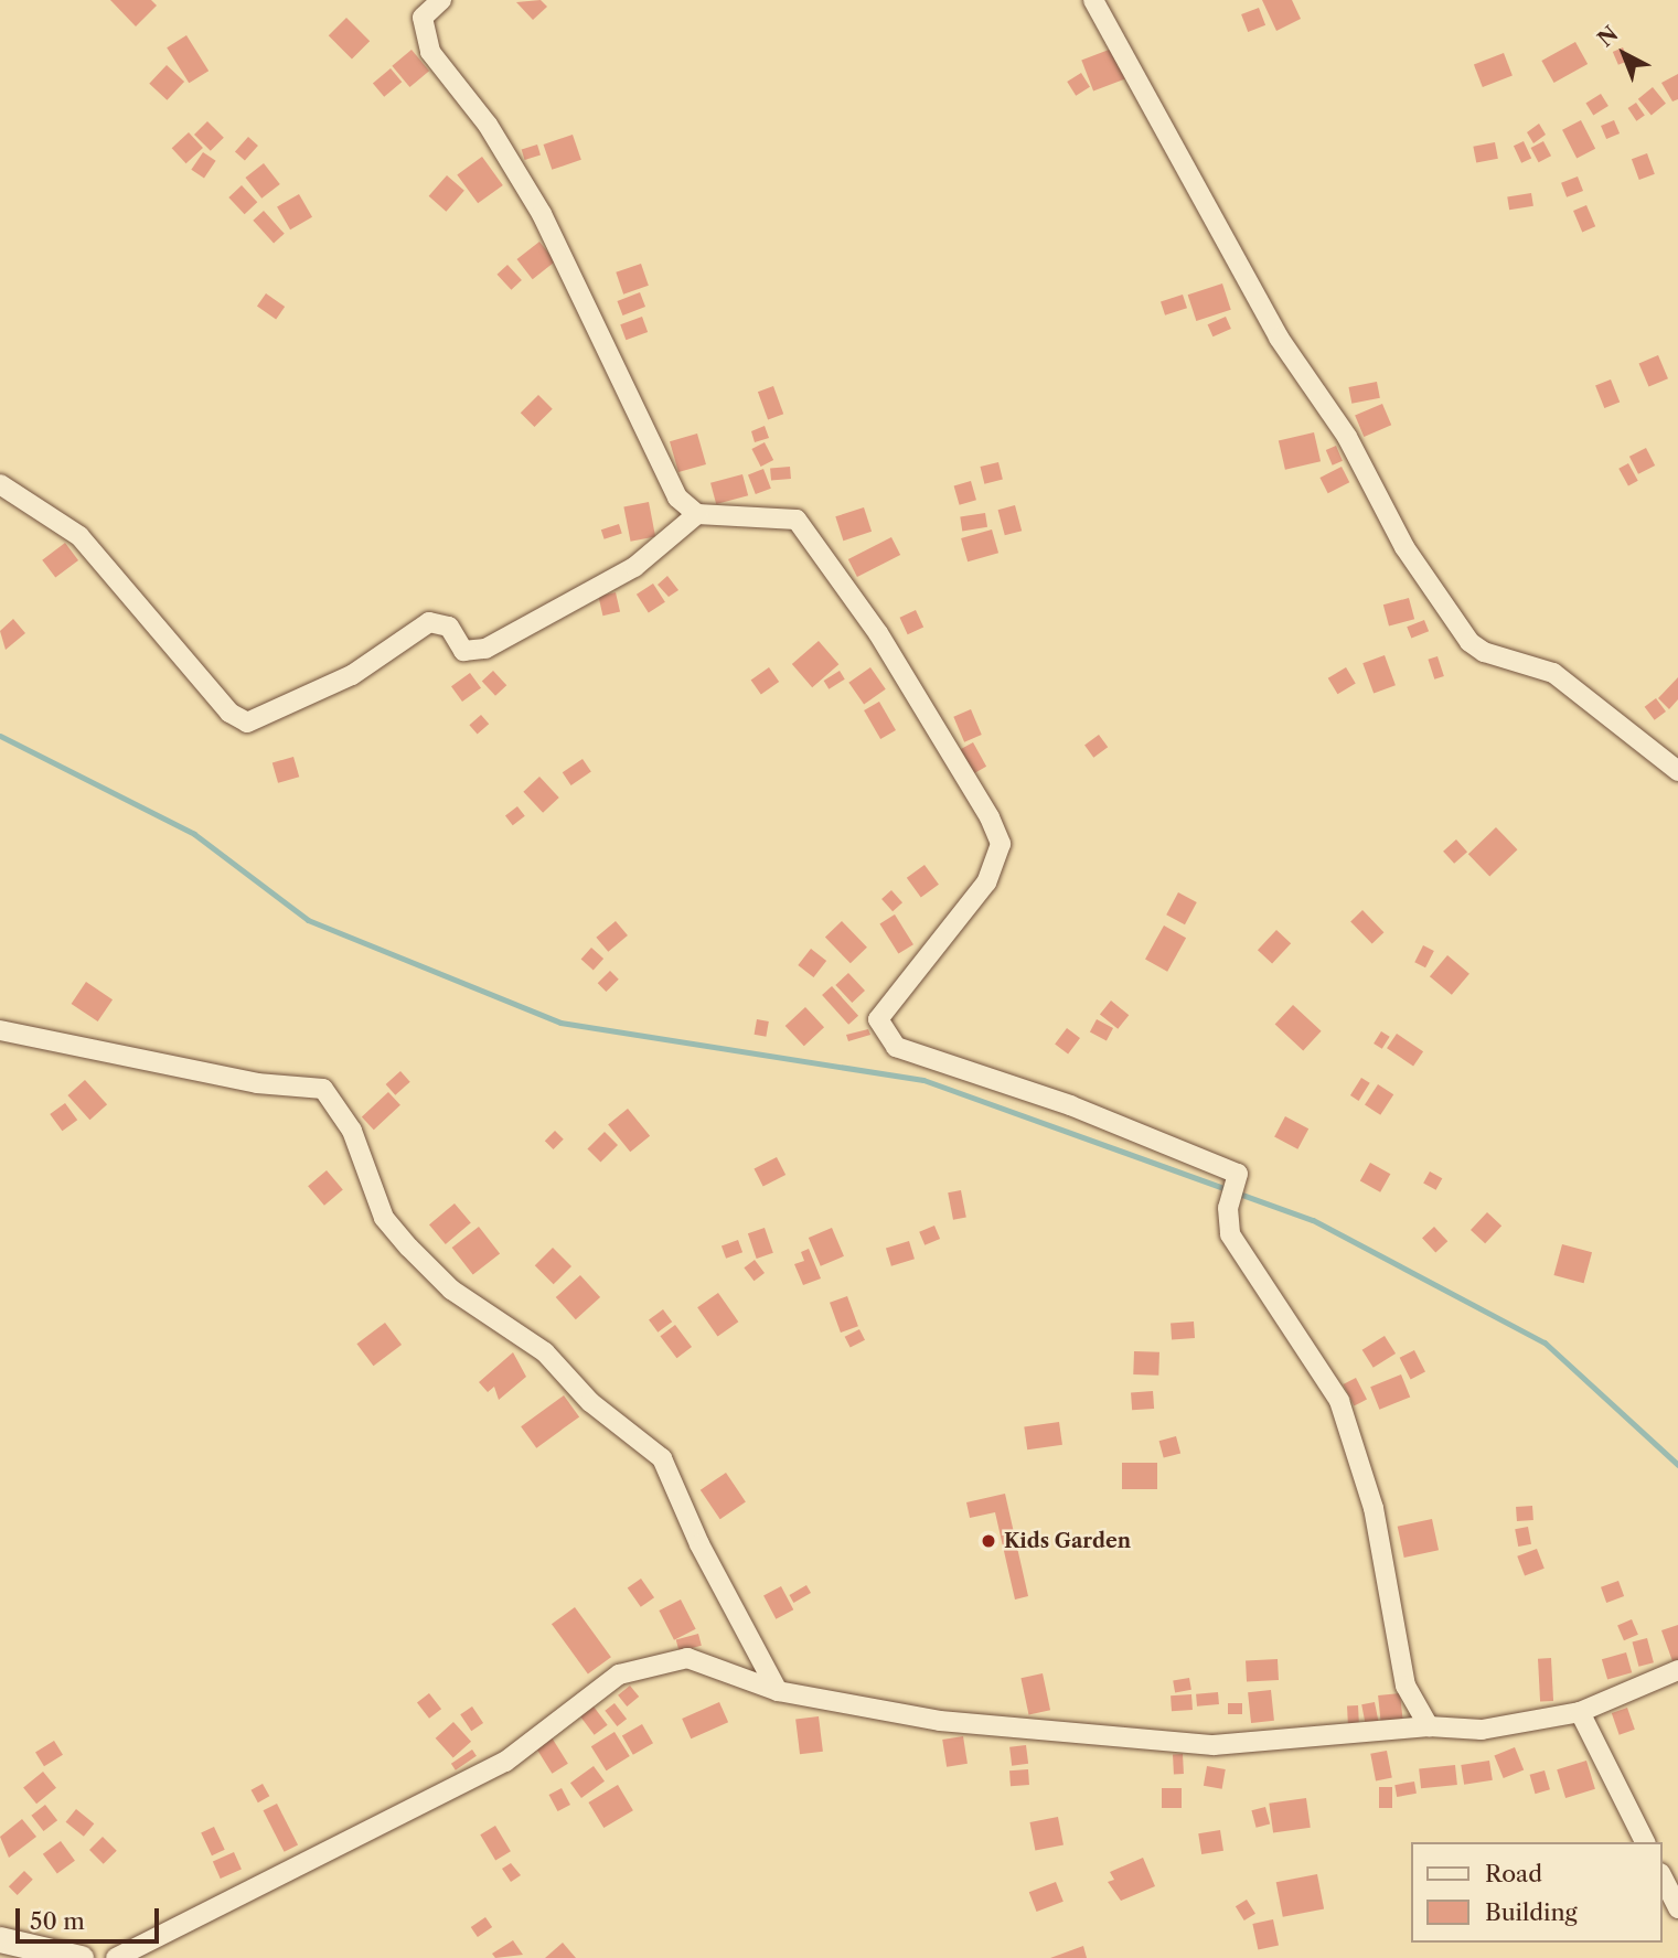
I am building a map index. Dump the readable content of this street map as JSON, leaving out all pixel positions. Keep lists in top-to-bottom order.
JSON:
{
  "places": ["Kids Garden"],
  "legend": ["Road", "Building"],
  "scale_bar": "50 m",
  "north": "top left"
}
